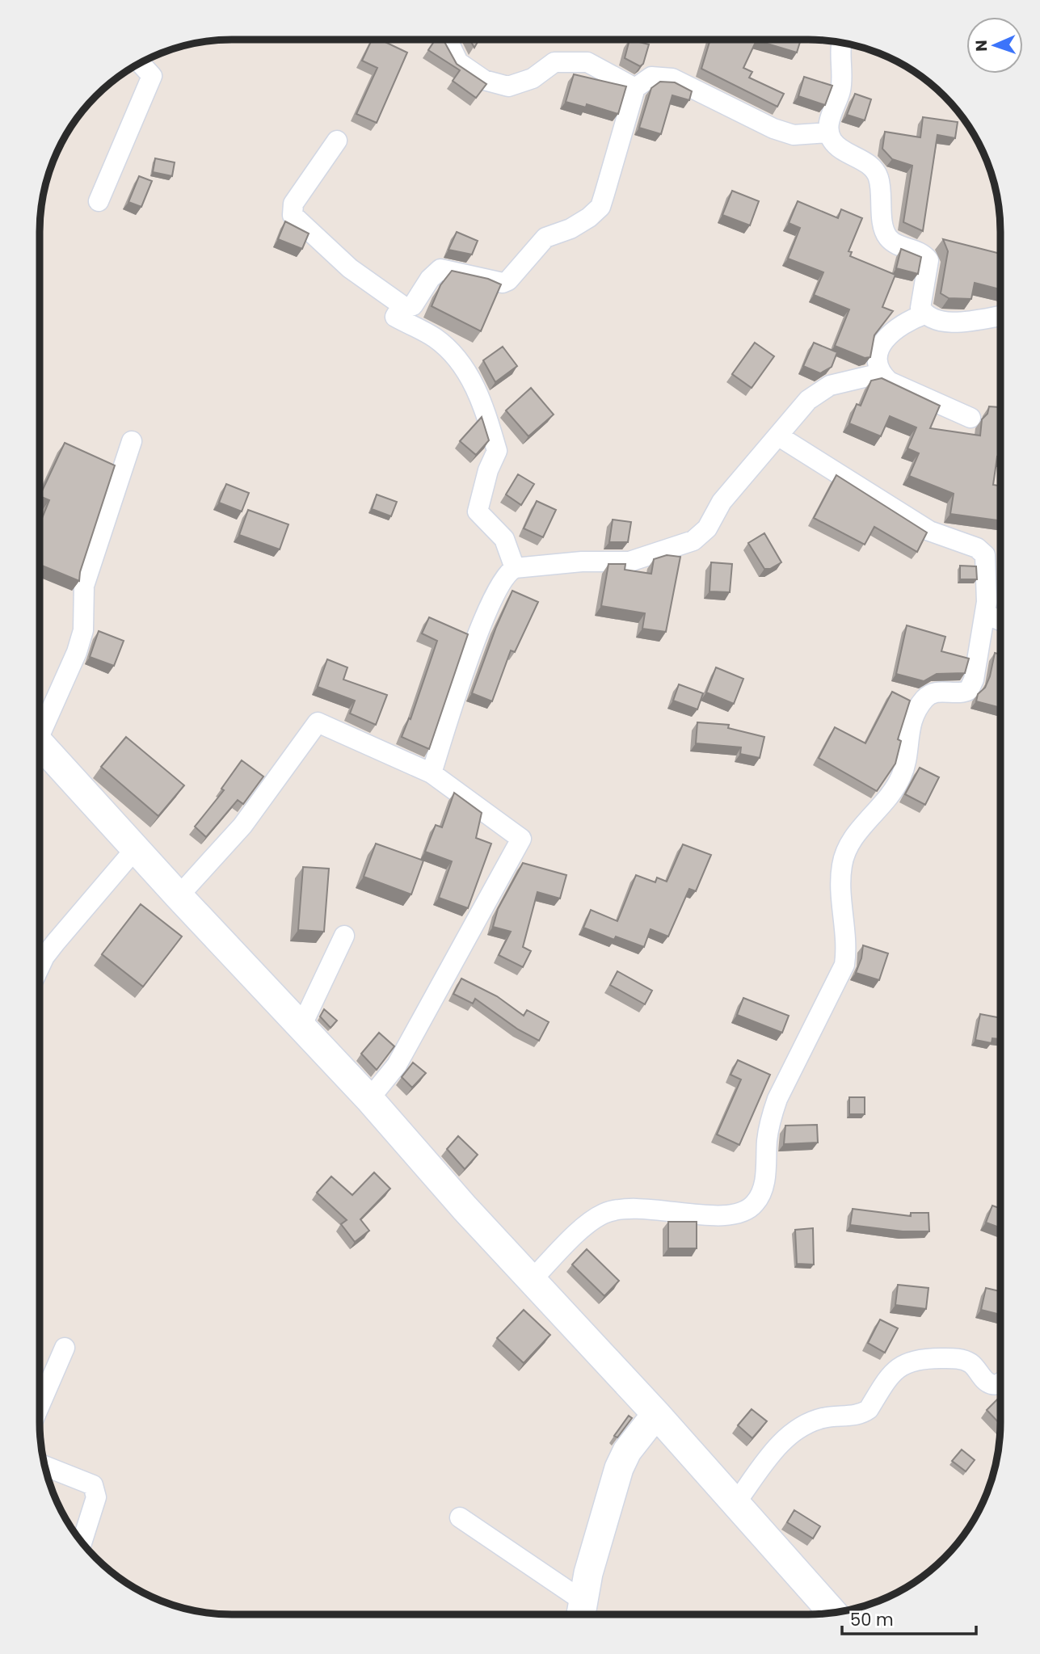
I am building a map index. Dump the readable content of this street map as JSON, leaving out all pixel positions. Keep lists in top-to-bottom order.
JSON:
{
  "scale_bar": "50 m",
  "north": "left"
}
